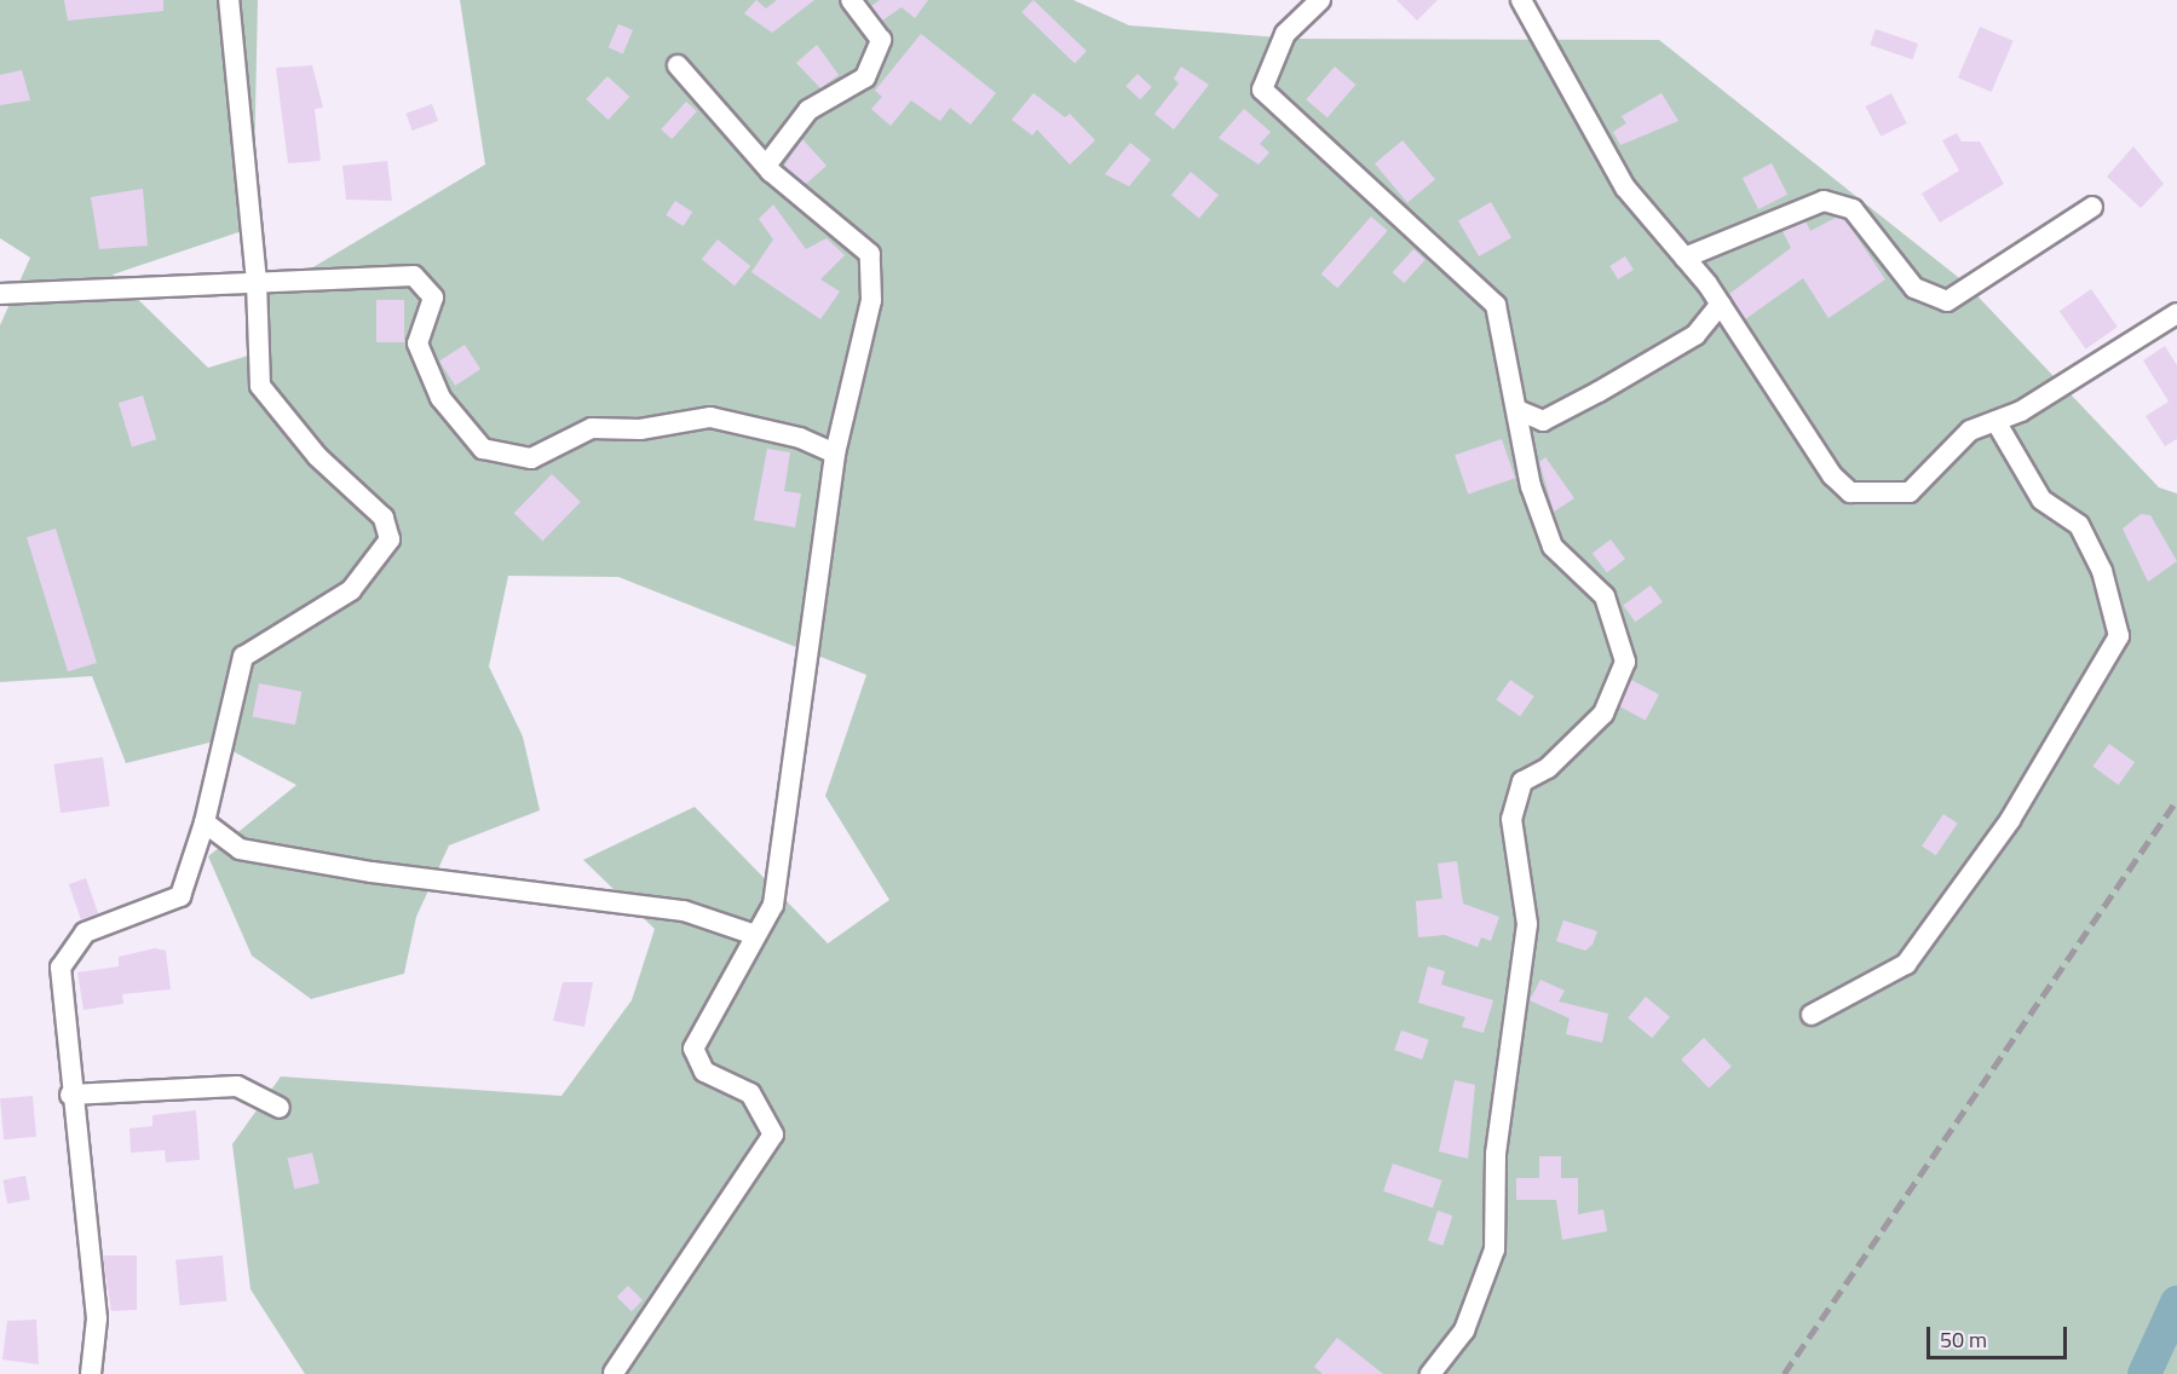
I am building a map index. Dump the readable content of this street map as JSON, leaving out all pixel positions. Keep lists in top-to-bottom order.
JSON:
{
  "scale_bar": "50 m"
}
